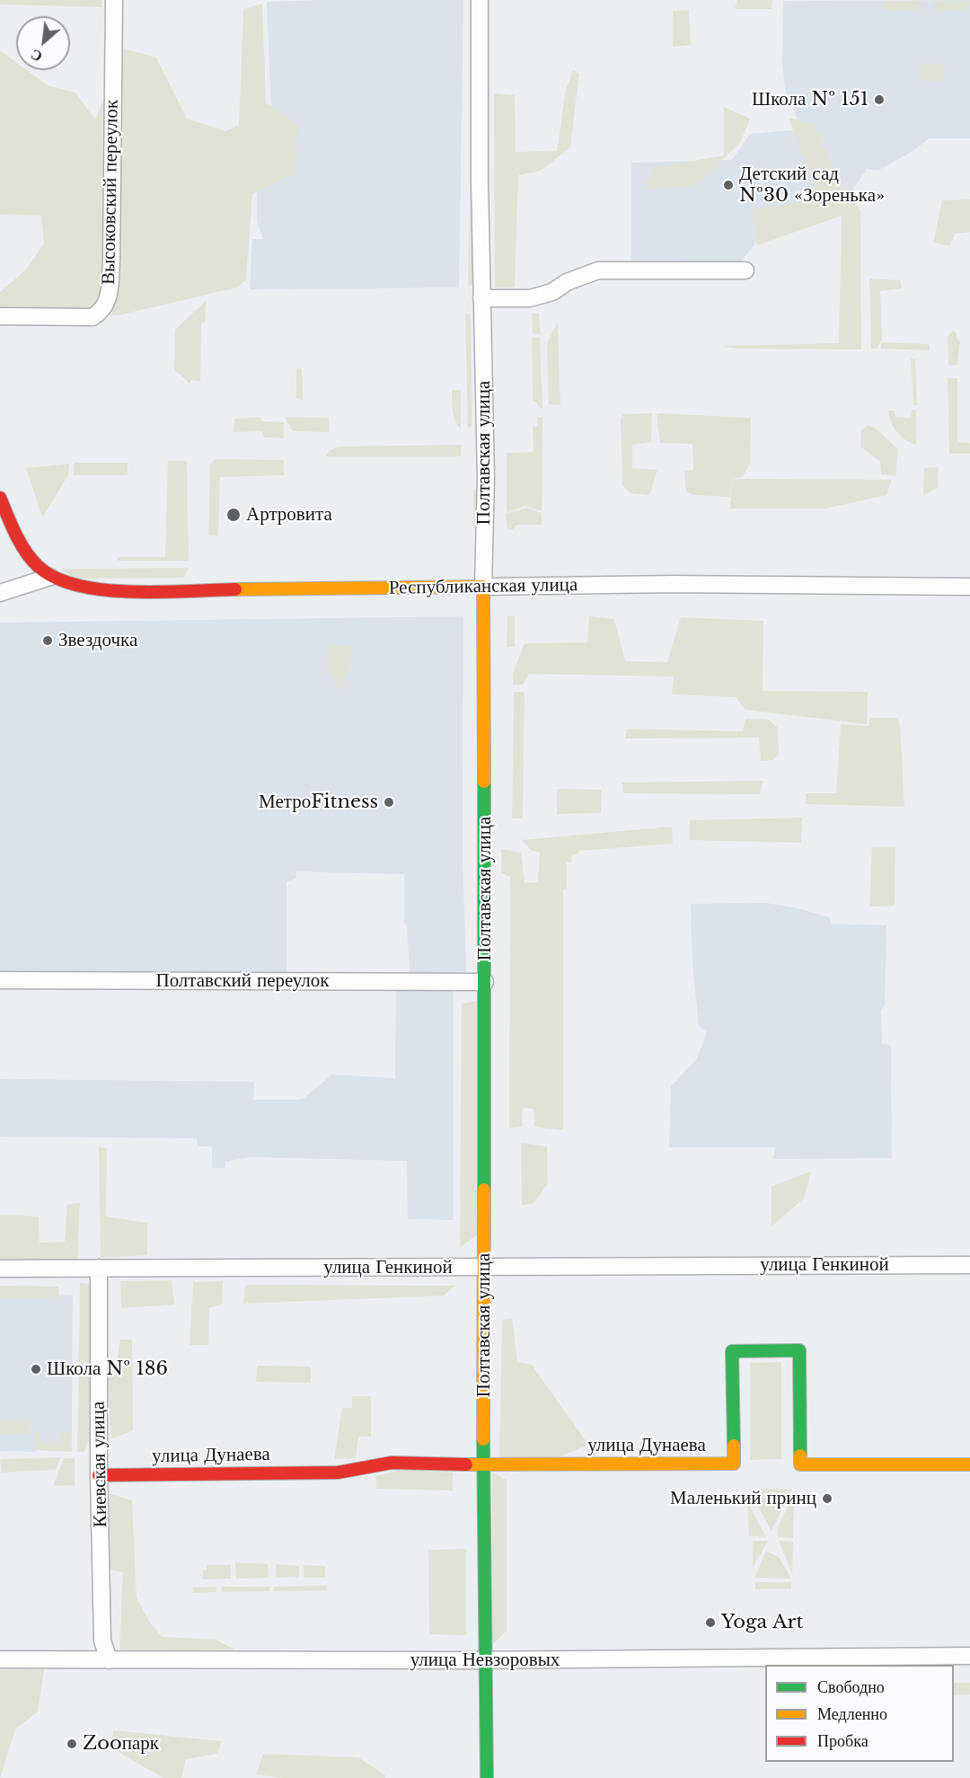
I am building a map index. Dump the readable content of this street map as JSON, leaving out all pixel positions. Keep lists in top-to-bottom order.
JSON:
{
  "streets": {
    "street": [
      "Высоковский переулок",
      "Полтавская улица",
      "Республиканская улица",
      "Полтавский переулок",
      "улица Генкиной",
      "улица Дунаева",
      "Киевская улица",
      "улица Невзоровых"
    ]
  },
  "crossings": [
    ["Полтавская улица", "Республиканская улица"],
    ["Полтавская улица", "Полтавский переулок"],
    ["Полтавская улица", "улица Генкиной"],
    ["Полтавская улица", "улица Дунаева"],
    ["Полтавская улица", "улица Невзоровых"],
    ["улица Генкиной", "Киевская улица"],
    ["улица Дунаева", "Киевская улица"],
    ["Киевская улица", "улица Невзоровых"]
  ],
  "places": [
    "Школа № 151",
    "Детский сад №30 «Зоренька»",
    "Артровита",
    "Звездочка",
    "МетроFitness",
    "Школа № 186",
    "Маленький принц",
    "Yoga Art",
    "Zooпарк"
  ],
  "legend": ["Свободно", "Медленно", "Пробка"],
  "north": "bottom left"
}
